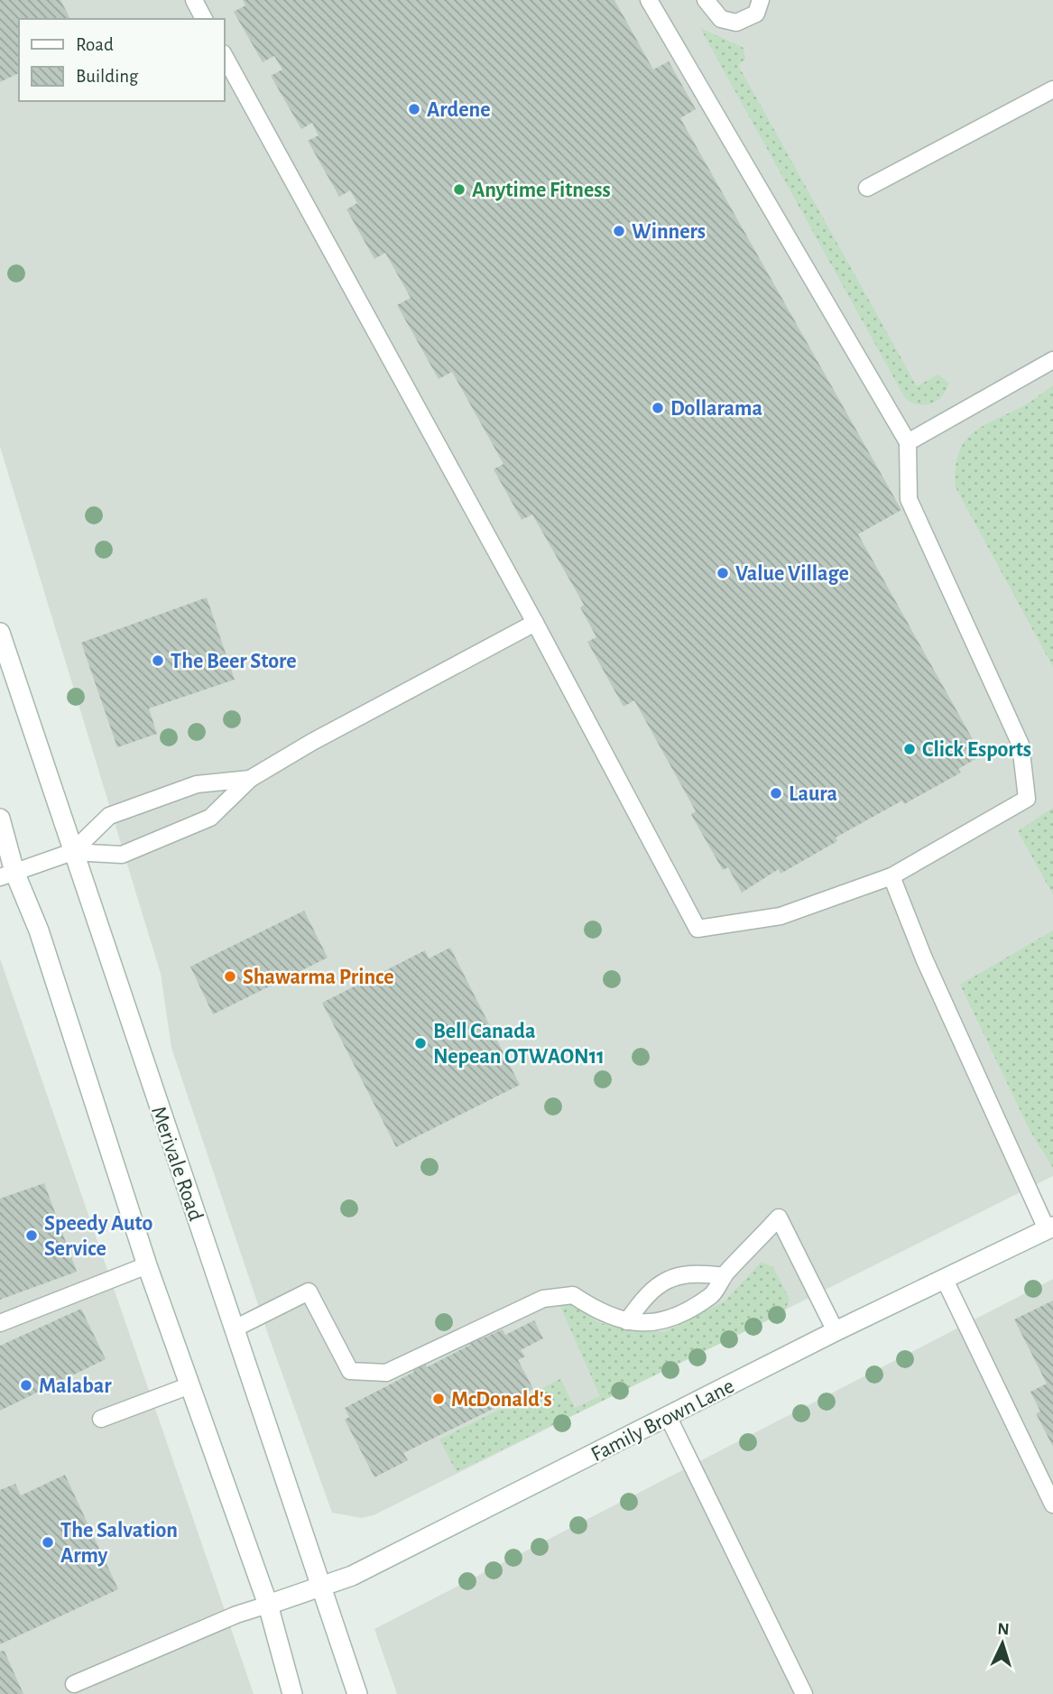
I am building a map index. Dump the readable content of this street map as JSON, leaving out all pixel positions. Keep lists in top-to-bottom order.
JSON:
{
  "streets": {
    "main road": ["Merivale Road", "Family Brown Lane"]
  },
  "crossings": [
    ["Merivale Road", "Family Brown Lane"]
  ],
  "places": [
    "Ardene",
    "Anytime Fitness",
    "Winners",
    "Dollarama",
    "Value Village",
    "The Beer Store",
    "Click Esports",
    "Laura",
    "Shawarma Prince",
    "Bell Canada Nepean OTWAON11",
    "Speedy Auto Service",
    "Malabar",
    "McDonald's",
    "The Salvation Army"
  ],
  "legend": ["Road", "Building"],
  "north": "top"
}
